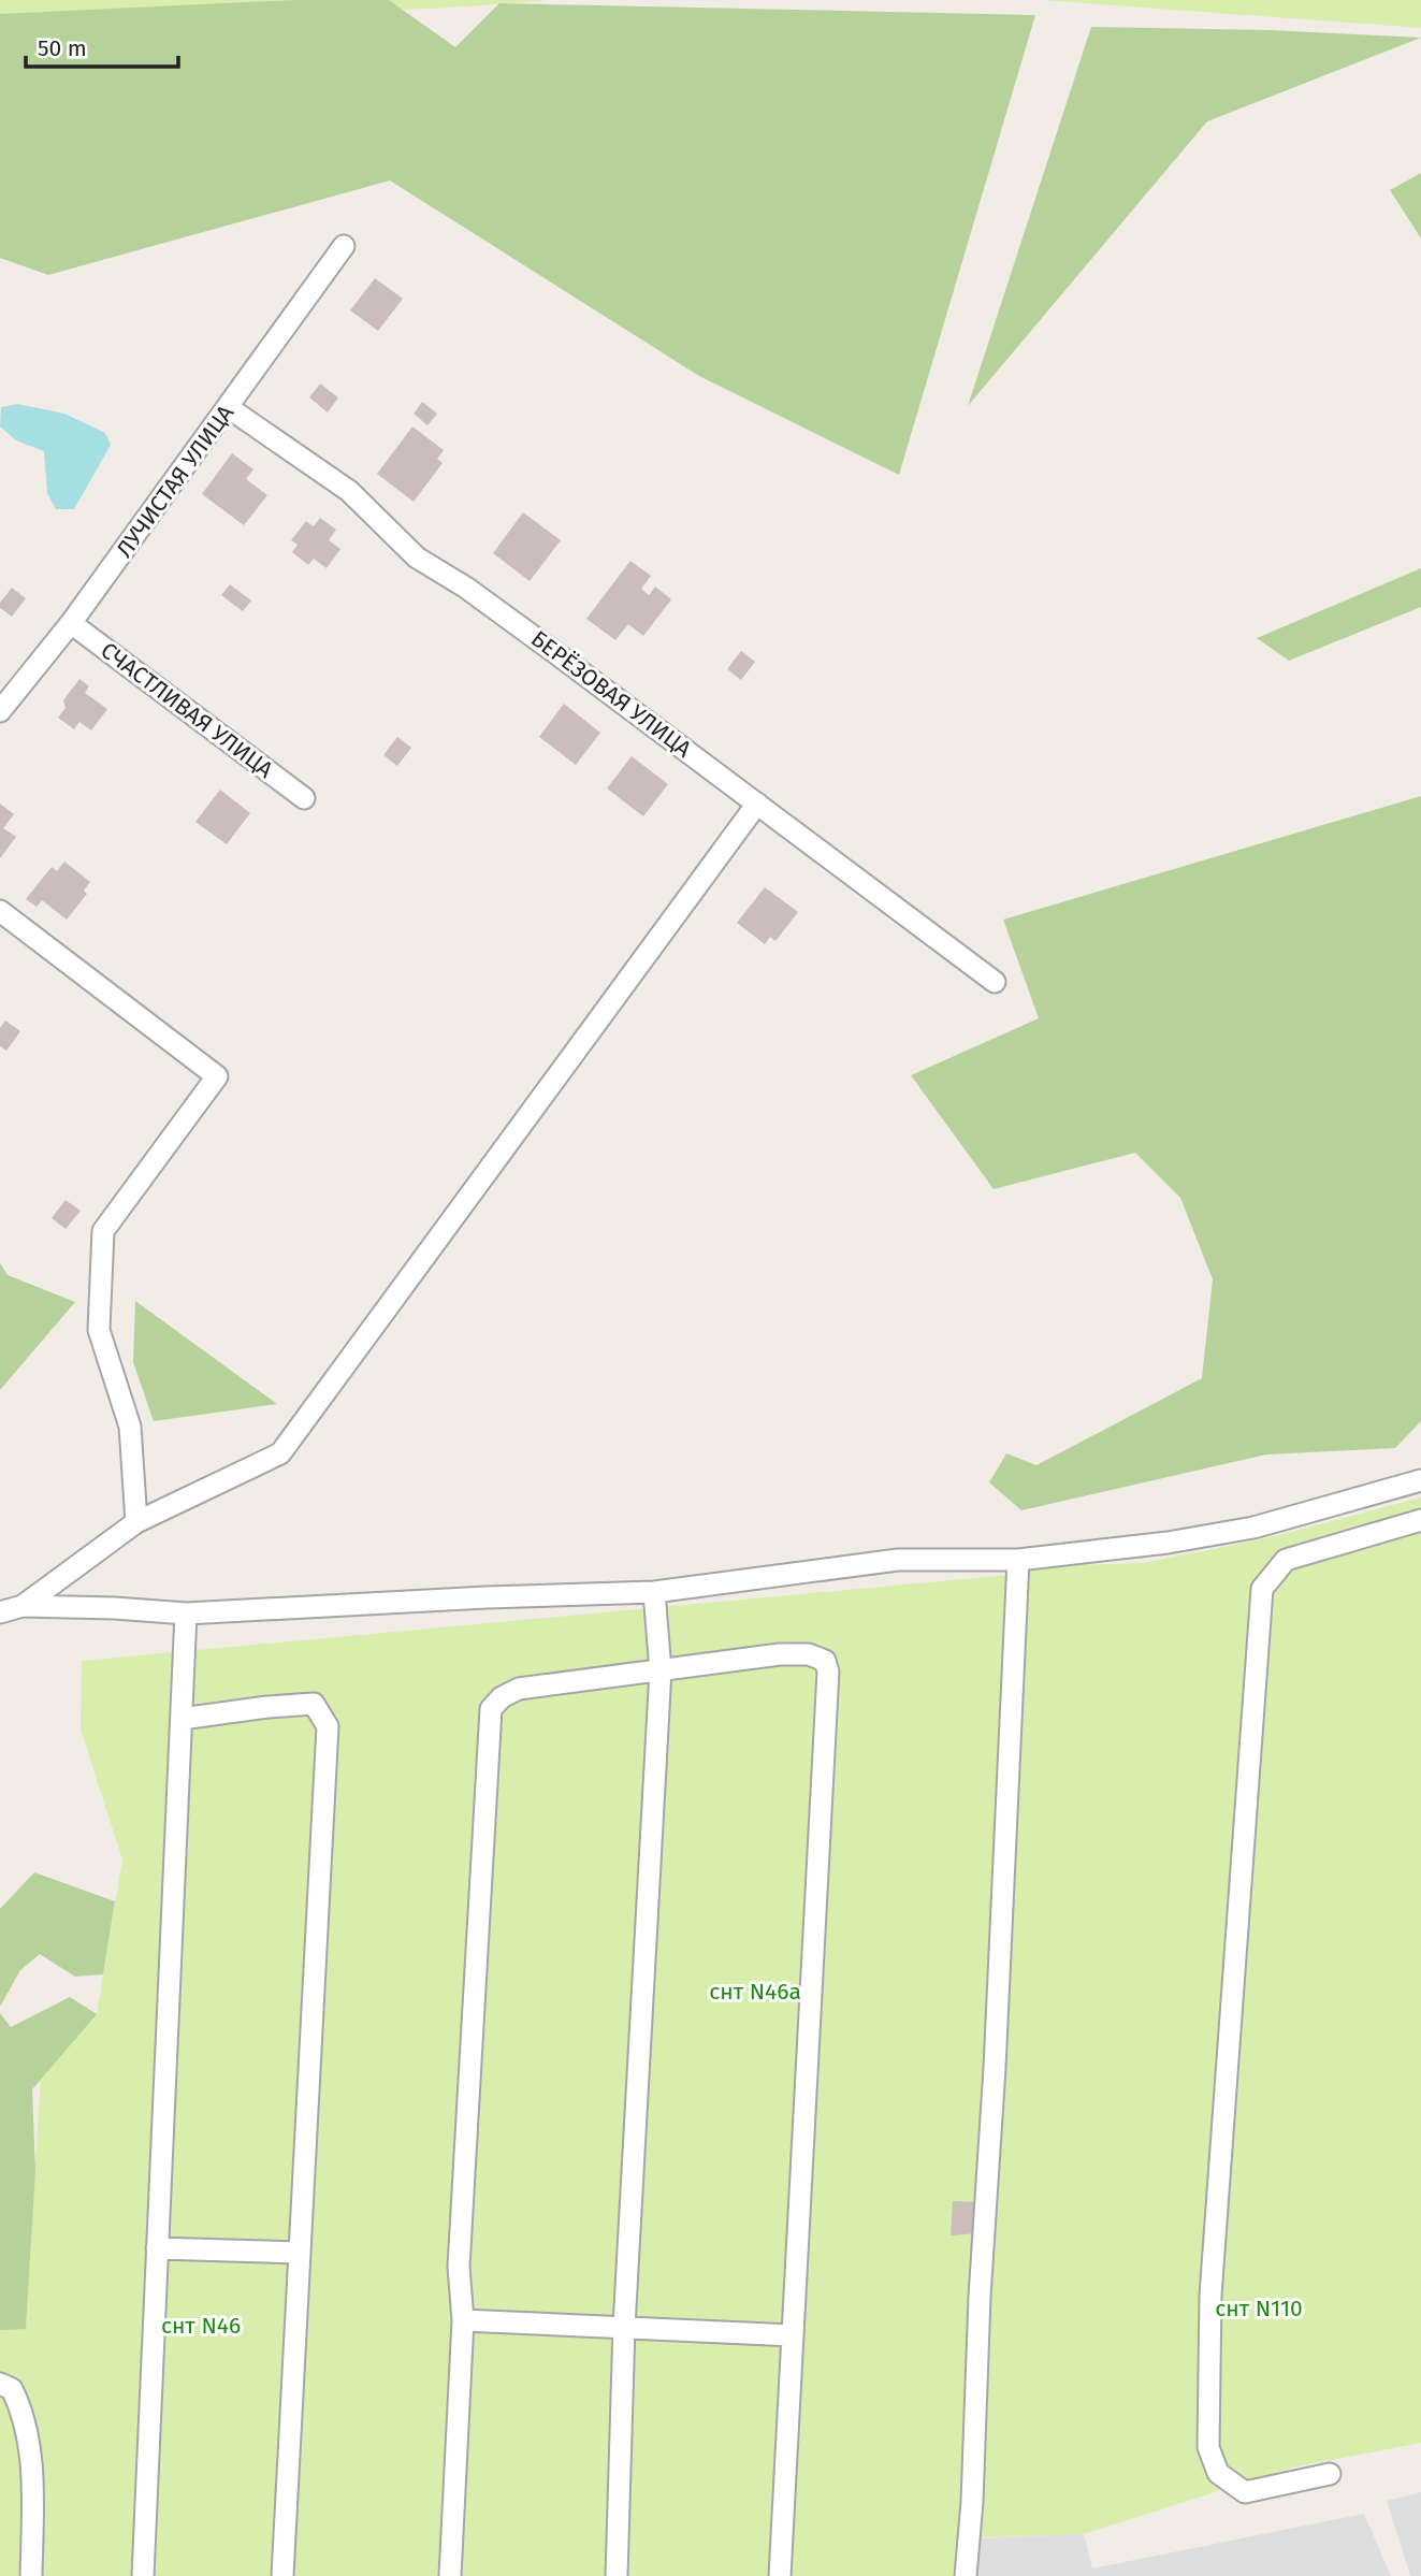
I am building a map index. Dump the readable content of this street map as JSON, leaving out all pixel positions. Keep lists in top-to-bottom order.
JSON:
{
  "streets": {
    "street": ["ЛУЧИСТАЯ УЛИЦА", "БЕРЁЗОВАЯ УЛИЦА", "СЧАСТЛИВАЯ УЛИЦА"]
  },
  "crossings": [
    ["ЛУЧИСТАЯ УЛИЦА", "БЕРЁЗОВАЯ УЛИЦА"],
    ["ЛУЧИСТАЯ УЛИЦА", "СЧАСТЛИВАЯ УЛИЦА"]
  ],
  "parks": ["снт N46а", "снт N110", "снт N46"],
  "scale_bar": "50 m"
}
